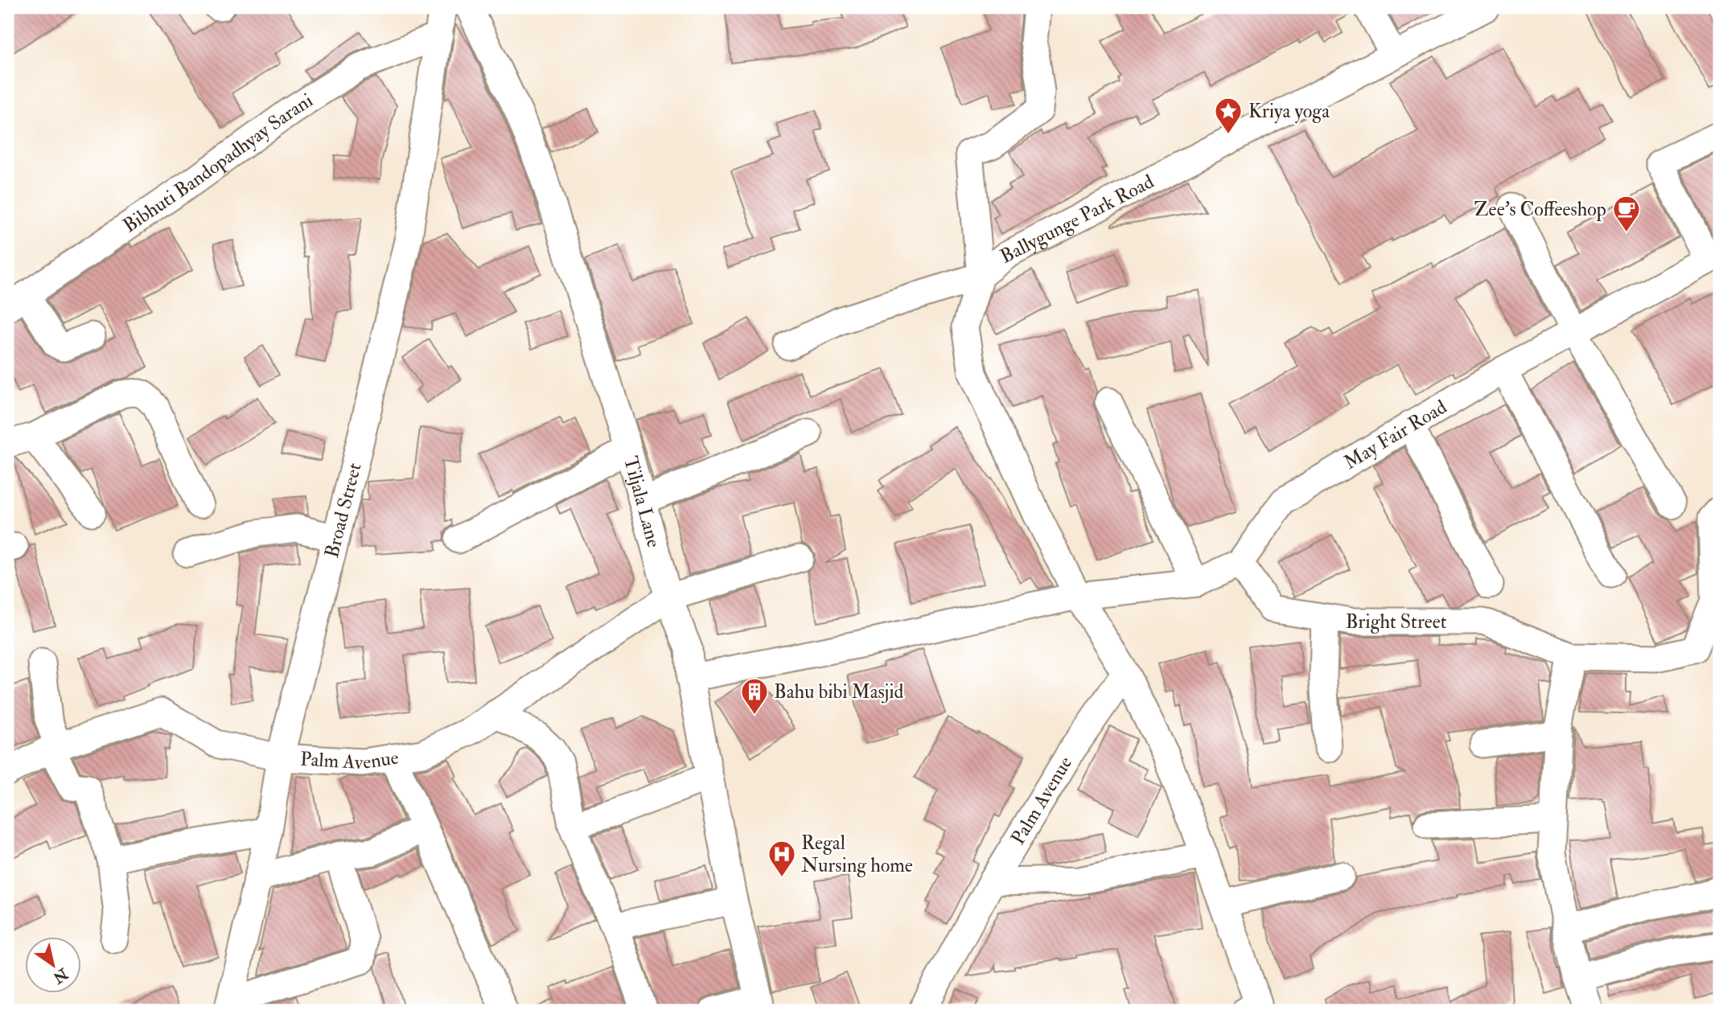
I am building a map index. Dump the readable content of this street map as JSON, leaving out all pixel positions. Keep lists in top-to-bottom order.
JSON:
{
  "streets": {
    "street": [
      "Bibhuti Bandopadhyay Sarani",
      "Ballygunge Park Road",
      "May Fair Road",
      "Tiljala Lane",
      "Broad Street",
      "Bright Street",
      "Palm Avenue"
    ]
  },
  "crossings": [
    ["Bibhuti Bandopadhyay Sarani", "Broad Street"],
    ["Ballygunge Park Road", "May Fair Road"],
    ["May Fair Road", "Tiljala Lane"],
    ["May Fair Road", "Bright Street"],
    ["Tiljala Lane", "Palm Avenue"],
    ["Broad Street", "Palm Avenue"]
  ],
  "places": {
    "place": ["Kriya yoga"],
    "cafe": ["Zee’s Coffeeshop"],
    "building": ["Bahu bibi Masjid"],
    "hospital": ["Regal Nursing home"]
  },
  "north": "bottom right"
}
